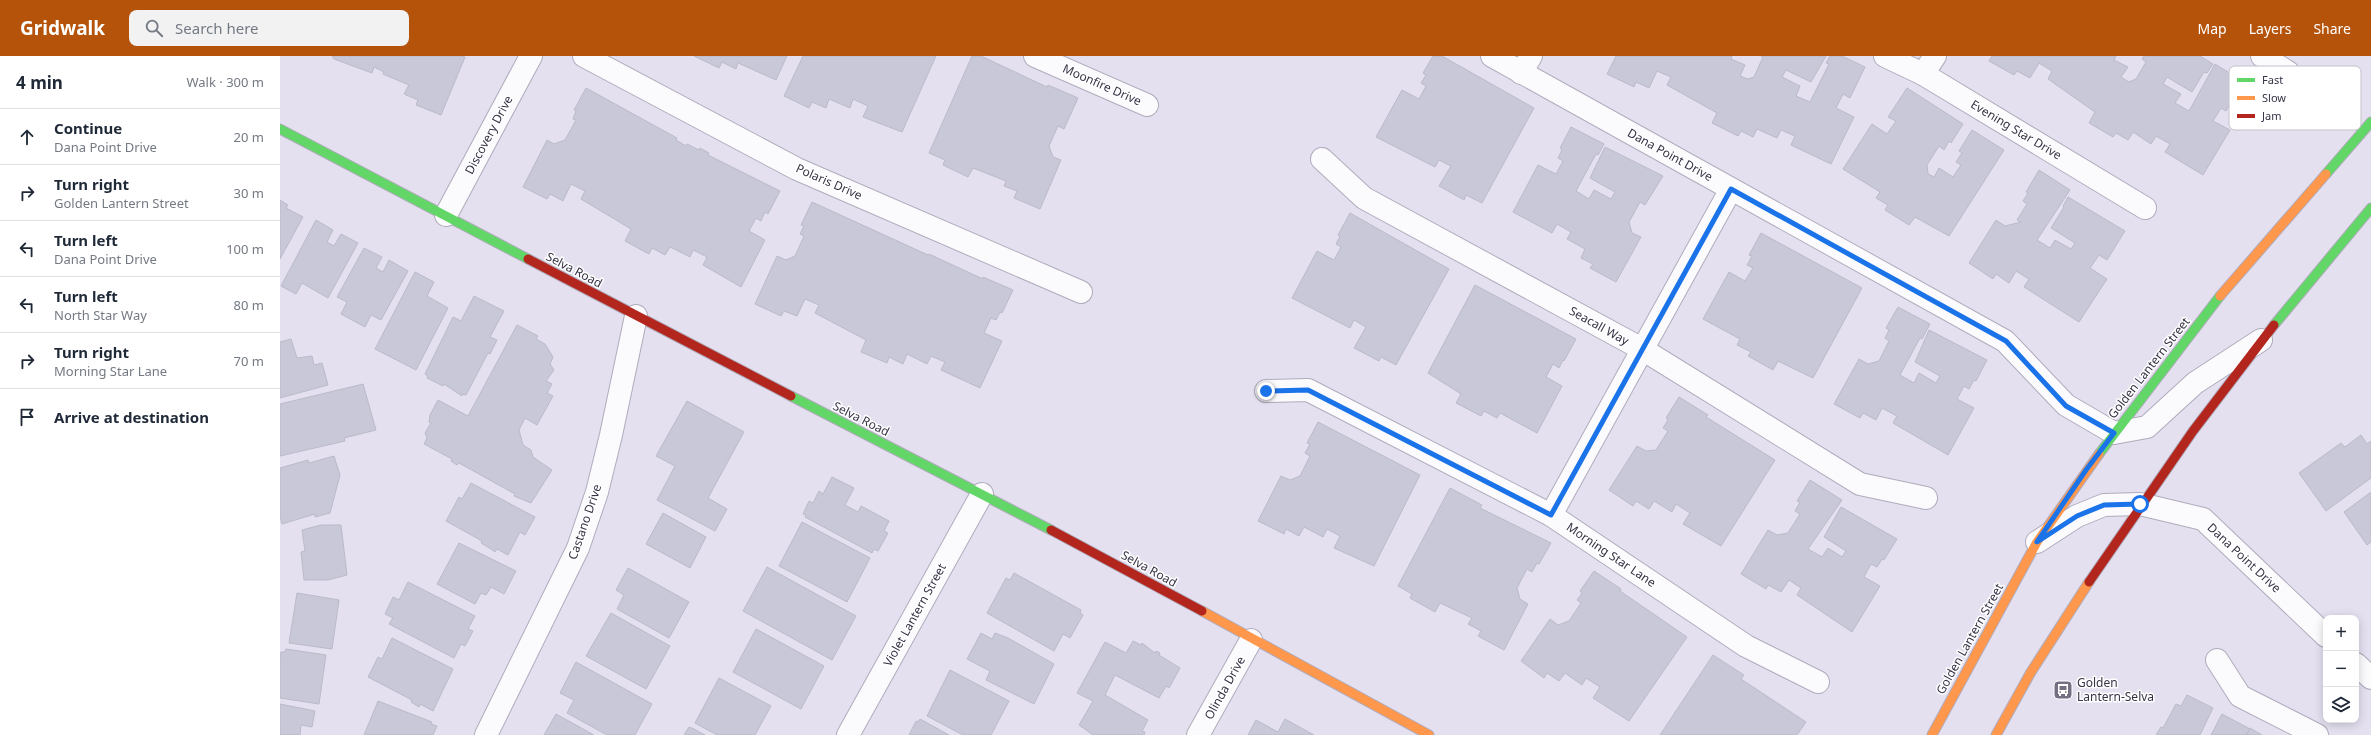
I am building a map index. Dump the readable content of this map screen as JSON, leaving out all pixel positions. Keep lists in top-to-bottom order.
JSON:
{
  "streets": {
    "main road": ["Selva Road", "Golden Lantern Street"],
    "street": [
      "Moonfire Drive",
      "Evening Star Drive",
      "Discovery Drive",
      "Dana Point Drive",
      "Polaris Drive",
      "Seacall Way",
      "Castano Drive",
      "Morning Star Lane",
      "Violet Lantern Street",
      "Olinda Drive"
    ]
  },
  "crossings": [
    ["Discovery Drive", "Selva Road"],
    ["Dana Point Drive", "Golden Lantern Street"],
    ["Selva Road", "Castano Drive"],
    ["Selva Road", "Violet Lantern Street"],
    ["Selva Road", "Olinda Drive"]
  ],
  "places": {
    "bus stop": ["Golden Lantern-Selva"]
  },
  "legend": ["Fast", "Slow", "Jam"],
  "page": {
    "header": "Gridwalk",
    "search": "Search here",
    "nav": ["Map", "Layers", "Share"],
    "heading": ["4 min", "Walk · 300 m"],
    "list": [
      ["Continue", "Dana Point Drive", "20 m"],
      ["Turn right", "Golden Lantern Street", "30 m"],
      ["Turn left", "Dana Point Drive", "100 m"],
      ["Turn left", "North Star Way", "80 m"],
      ["Turn right", "Morning Star Lane", "70 m"],
      "Arrive at destination"
    ],
    "map_buttons": ["+", "−"]
  }
}
